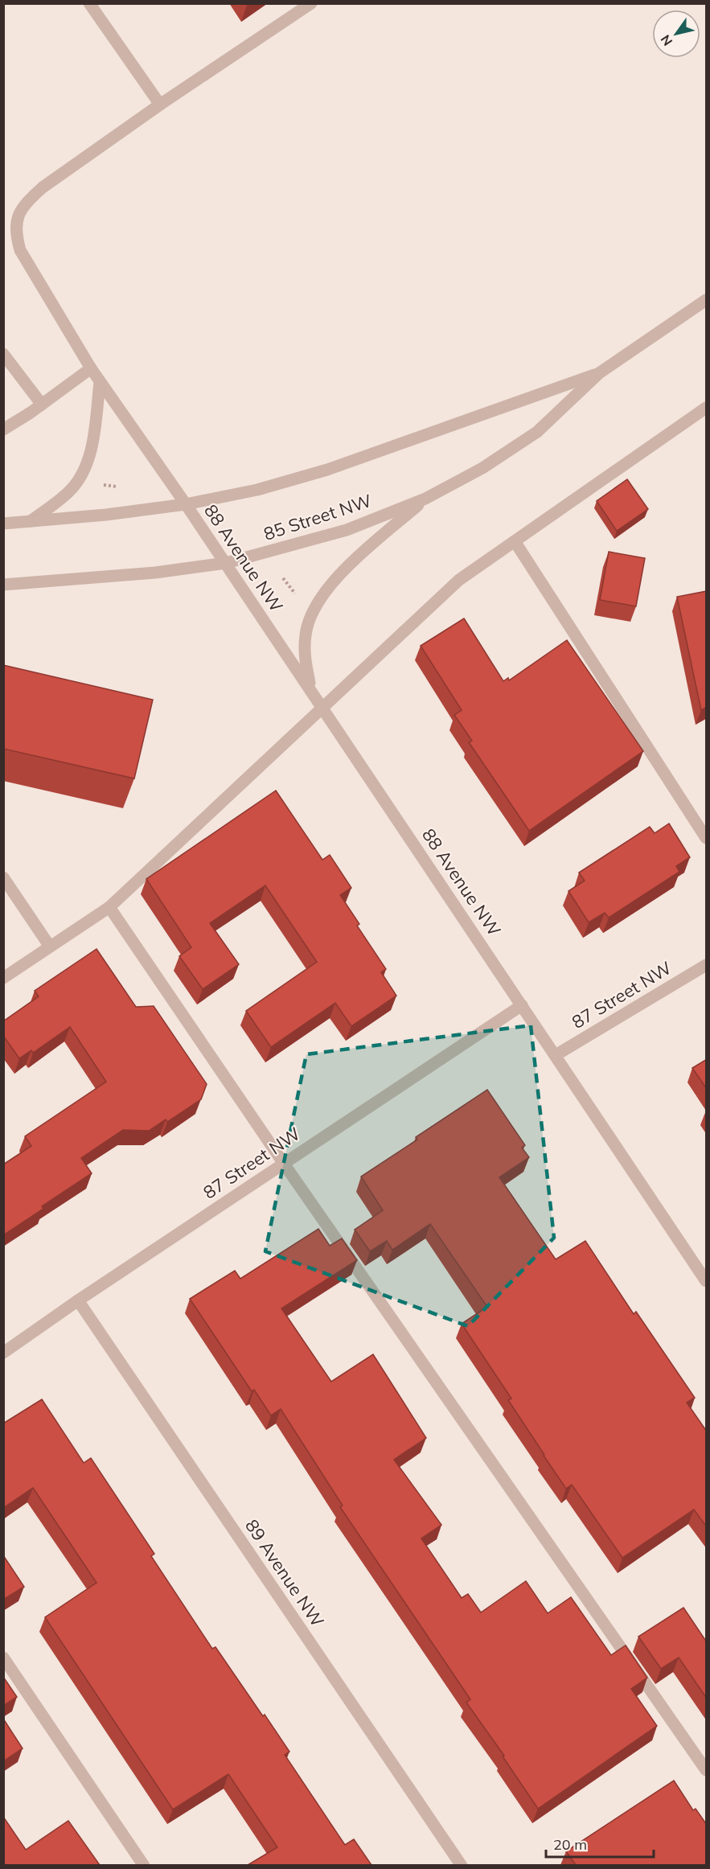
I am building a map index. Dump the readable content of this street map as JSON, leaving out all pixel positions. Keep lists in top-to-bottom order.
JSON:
{
  "streets": {
    "street": [
      "85 Street NW",
      "88 Avenue NW",
      "87 Street NW",
      "89 Avenue NW"
    ]
  },
  "crossings": [
    ["85 Street NW", "88 Avenue NW"],
    ["88 Avenue NW", "87 Street NW"],
    ["87 Street NW", "89 Avenue NW"]
  ],
  "scale_bar": "20 m",
  "north": "bottom left"
}
